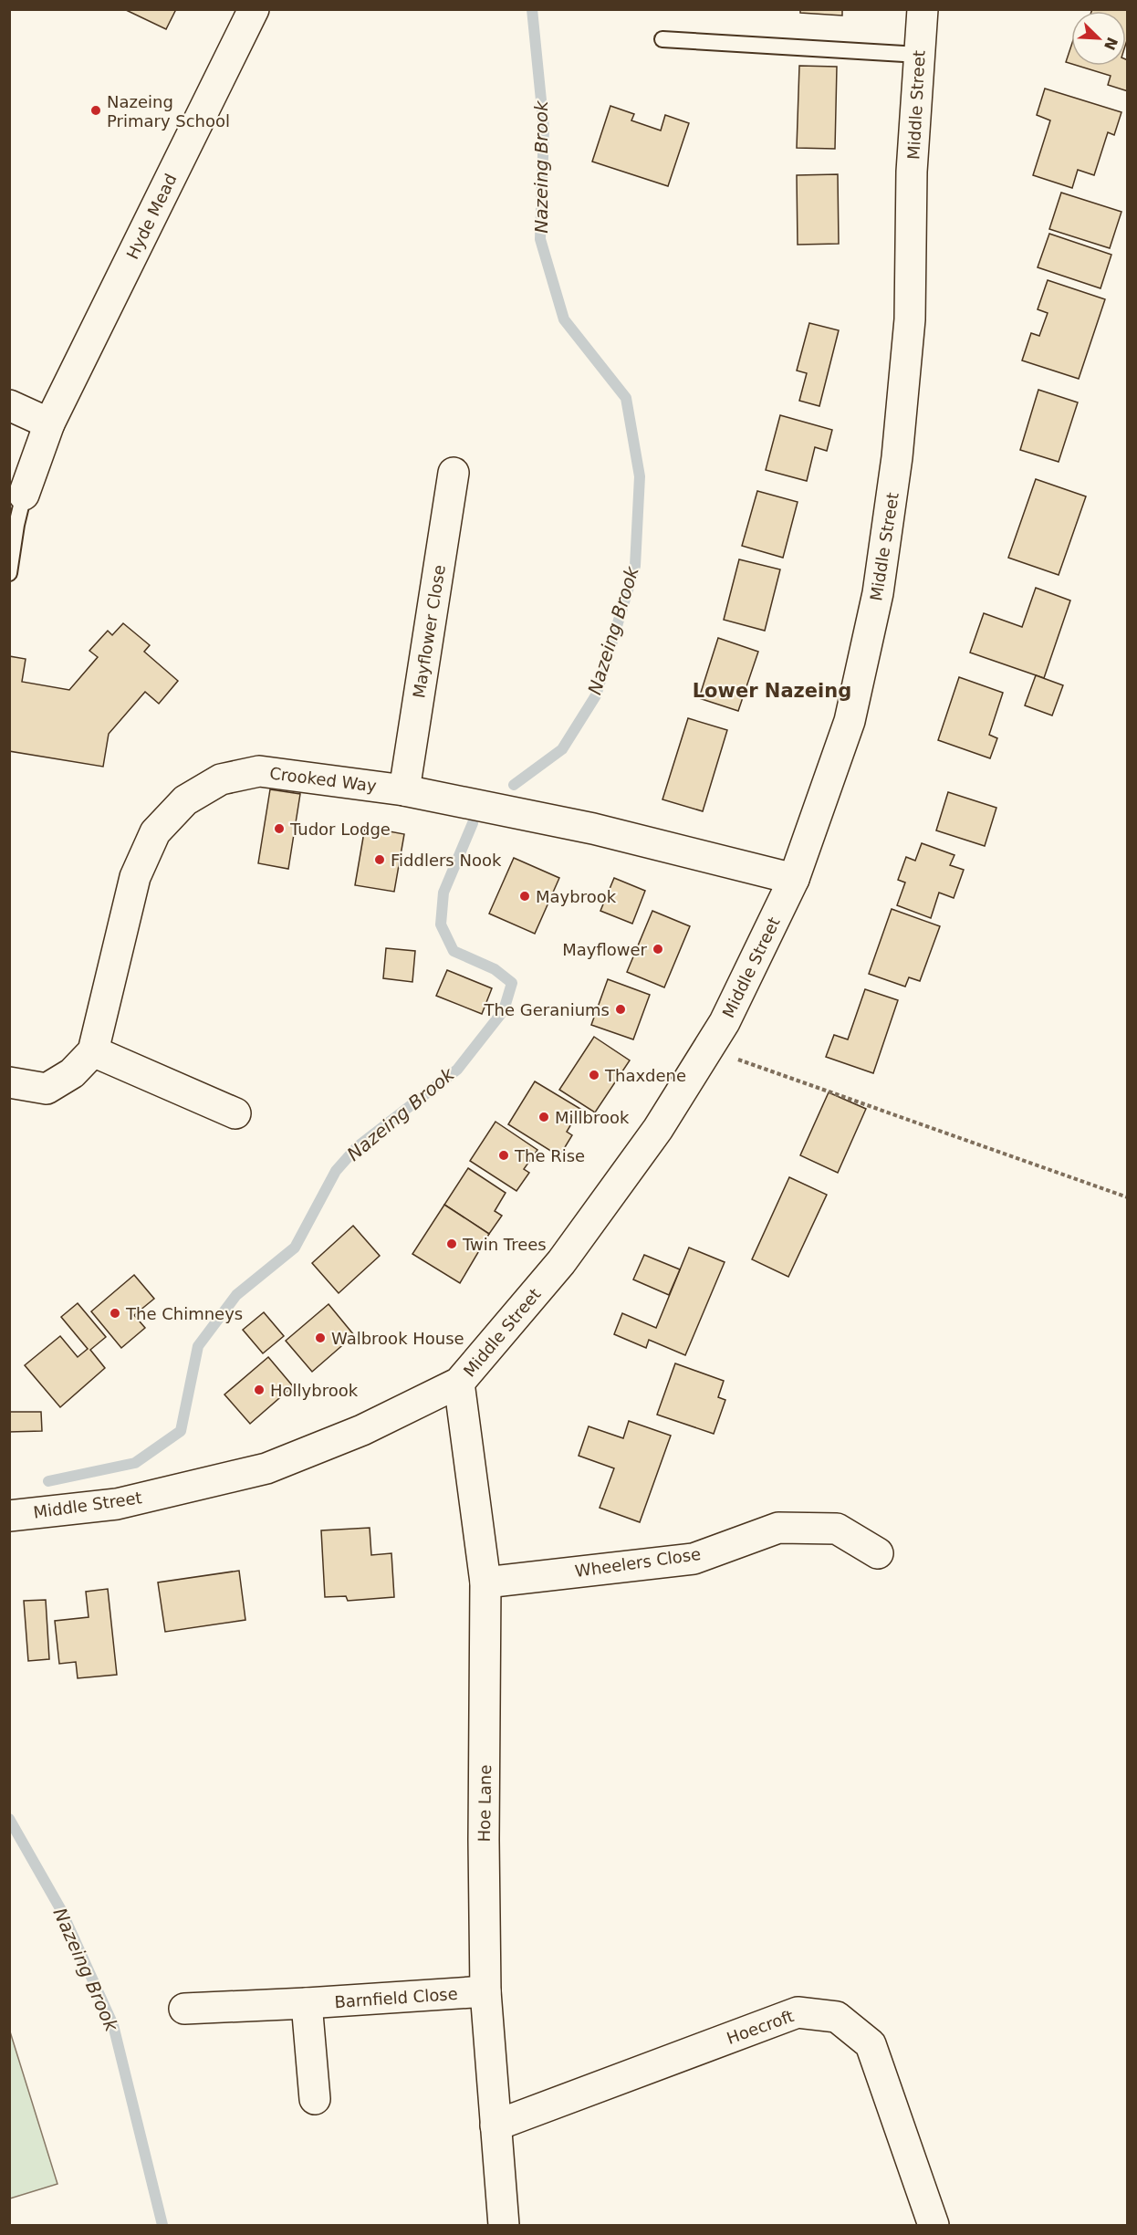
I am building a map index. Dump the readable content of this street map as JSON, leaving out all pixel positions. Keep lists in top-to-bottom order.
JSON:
{
  "streets": {
    "street": [
      "Middle Street",
      "Hyde Mead",
      "Mayflower Close",
      "Crooked Way",
      "Wheelers Close",
      "Hoe Lane",
      "Barnfield Close",
      "Hoecroft"
    ]
  },
  "crossings": [
    ["Middle Street", "Crooked Way"],
    ["Middle Street", "Hoe Lane"],
    ["Mayflower Close", "Crooked Way"],
    ["Wheelers Close", "Hoe Lane"],
    ["Hoe Lane", "Barnfield Close"],
    ["Hoe Lane", "Hoecroft"]
  ],
  "districts": ["Lower Nazeing"],
  "water": ["Nazeing Brook"],
  "places": [
    "Nazeing Primary School",
    "Tudor Lodge",
    "Fiddlers Nook",
    "Maybrook",
    "Mayflower",
    "The Geraniums",
    "Thaxdene",
    "Millbrook",
    "The Rise",
    "Twin Trees",
    "The Chimneys",
    "Walbrook House",
    "Hollybrook"
  ],
  "north": "bottom right"
}
